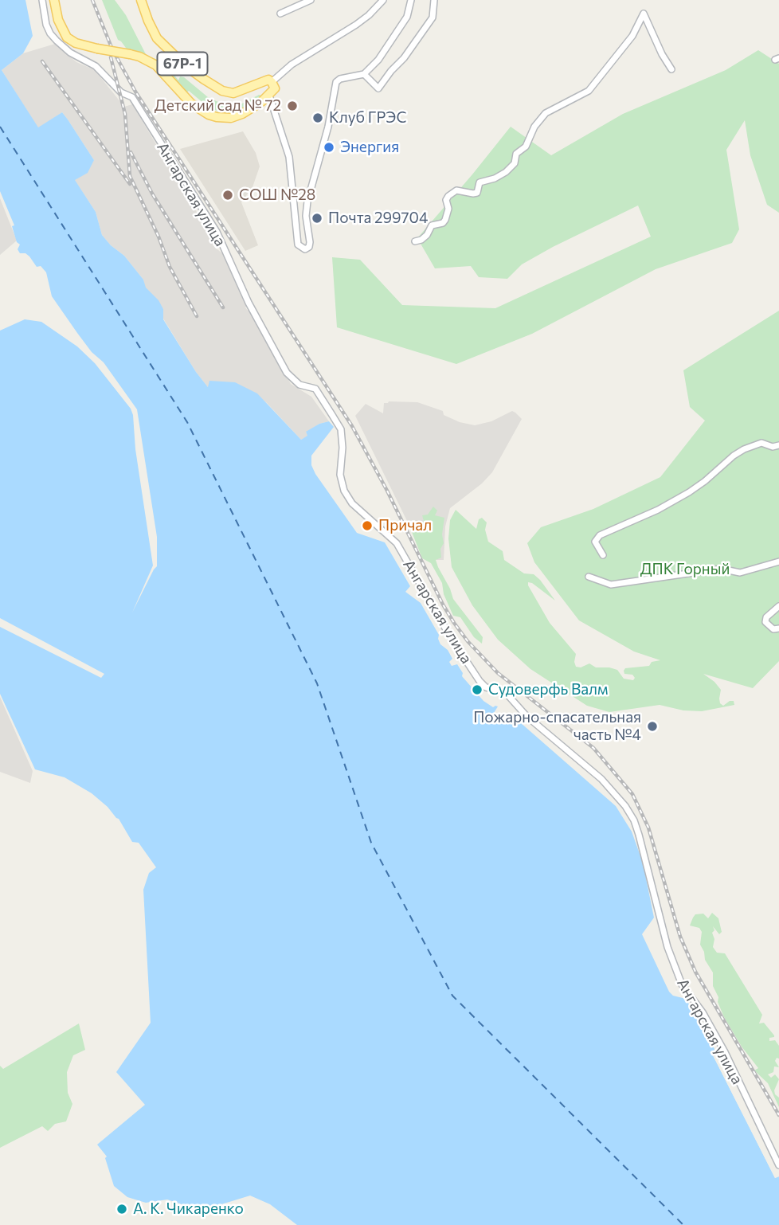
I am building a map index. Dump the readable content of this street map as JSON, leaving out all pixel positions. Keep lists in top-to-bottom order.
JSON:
{
  "streets": {
    "main road": ["67Р-1"],
    "street": ["Ангарская улица"]
  },
  "parks": ["ДПК Горный"],
  "places": [
    "Детский сад № 72",
    "Клуб ГРЭС",
    "Энергия",
    "СОШ №28",
    "Почта 299704",
    "Причал",
    "Судоверфь Валм",
    "Пожарно-спасательная часть №4",
    "А. К. Чикаренко"
  ]
}
